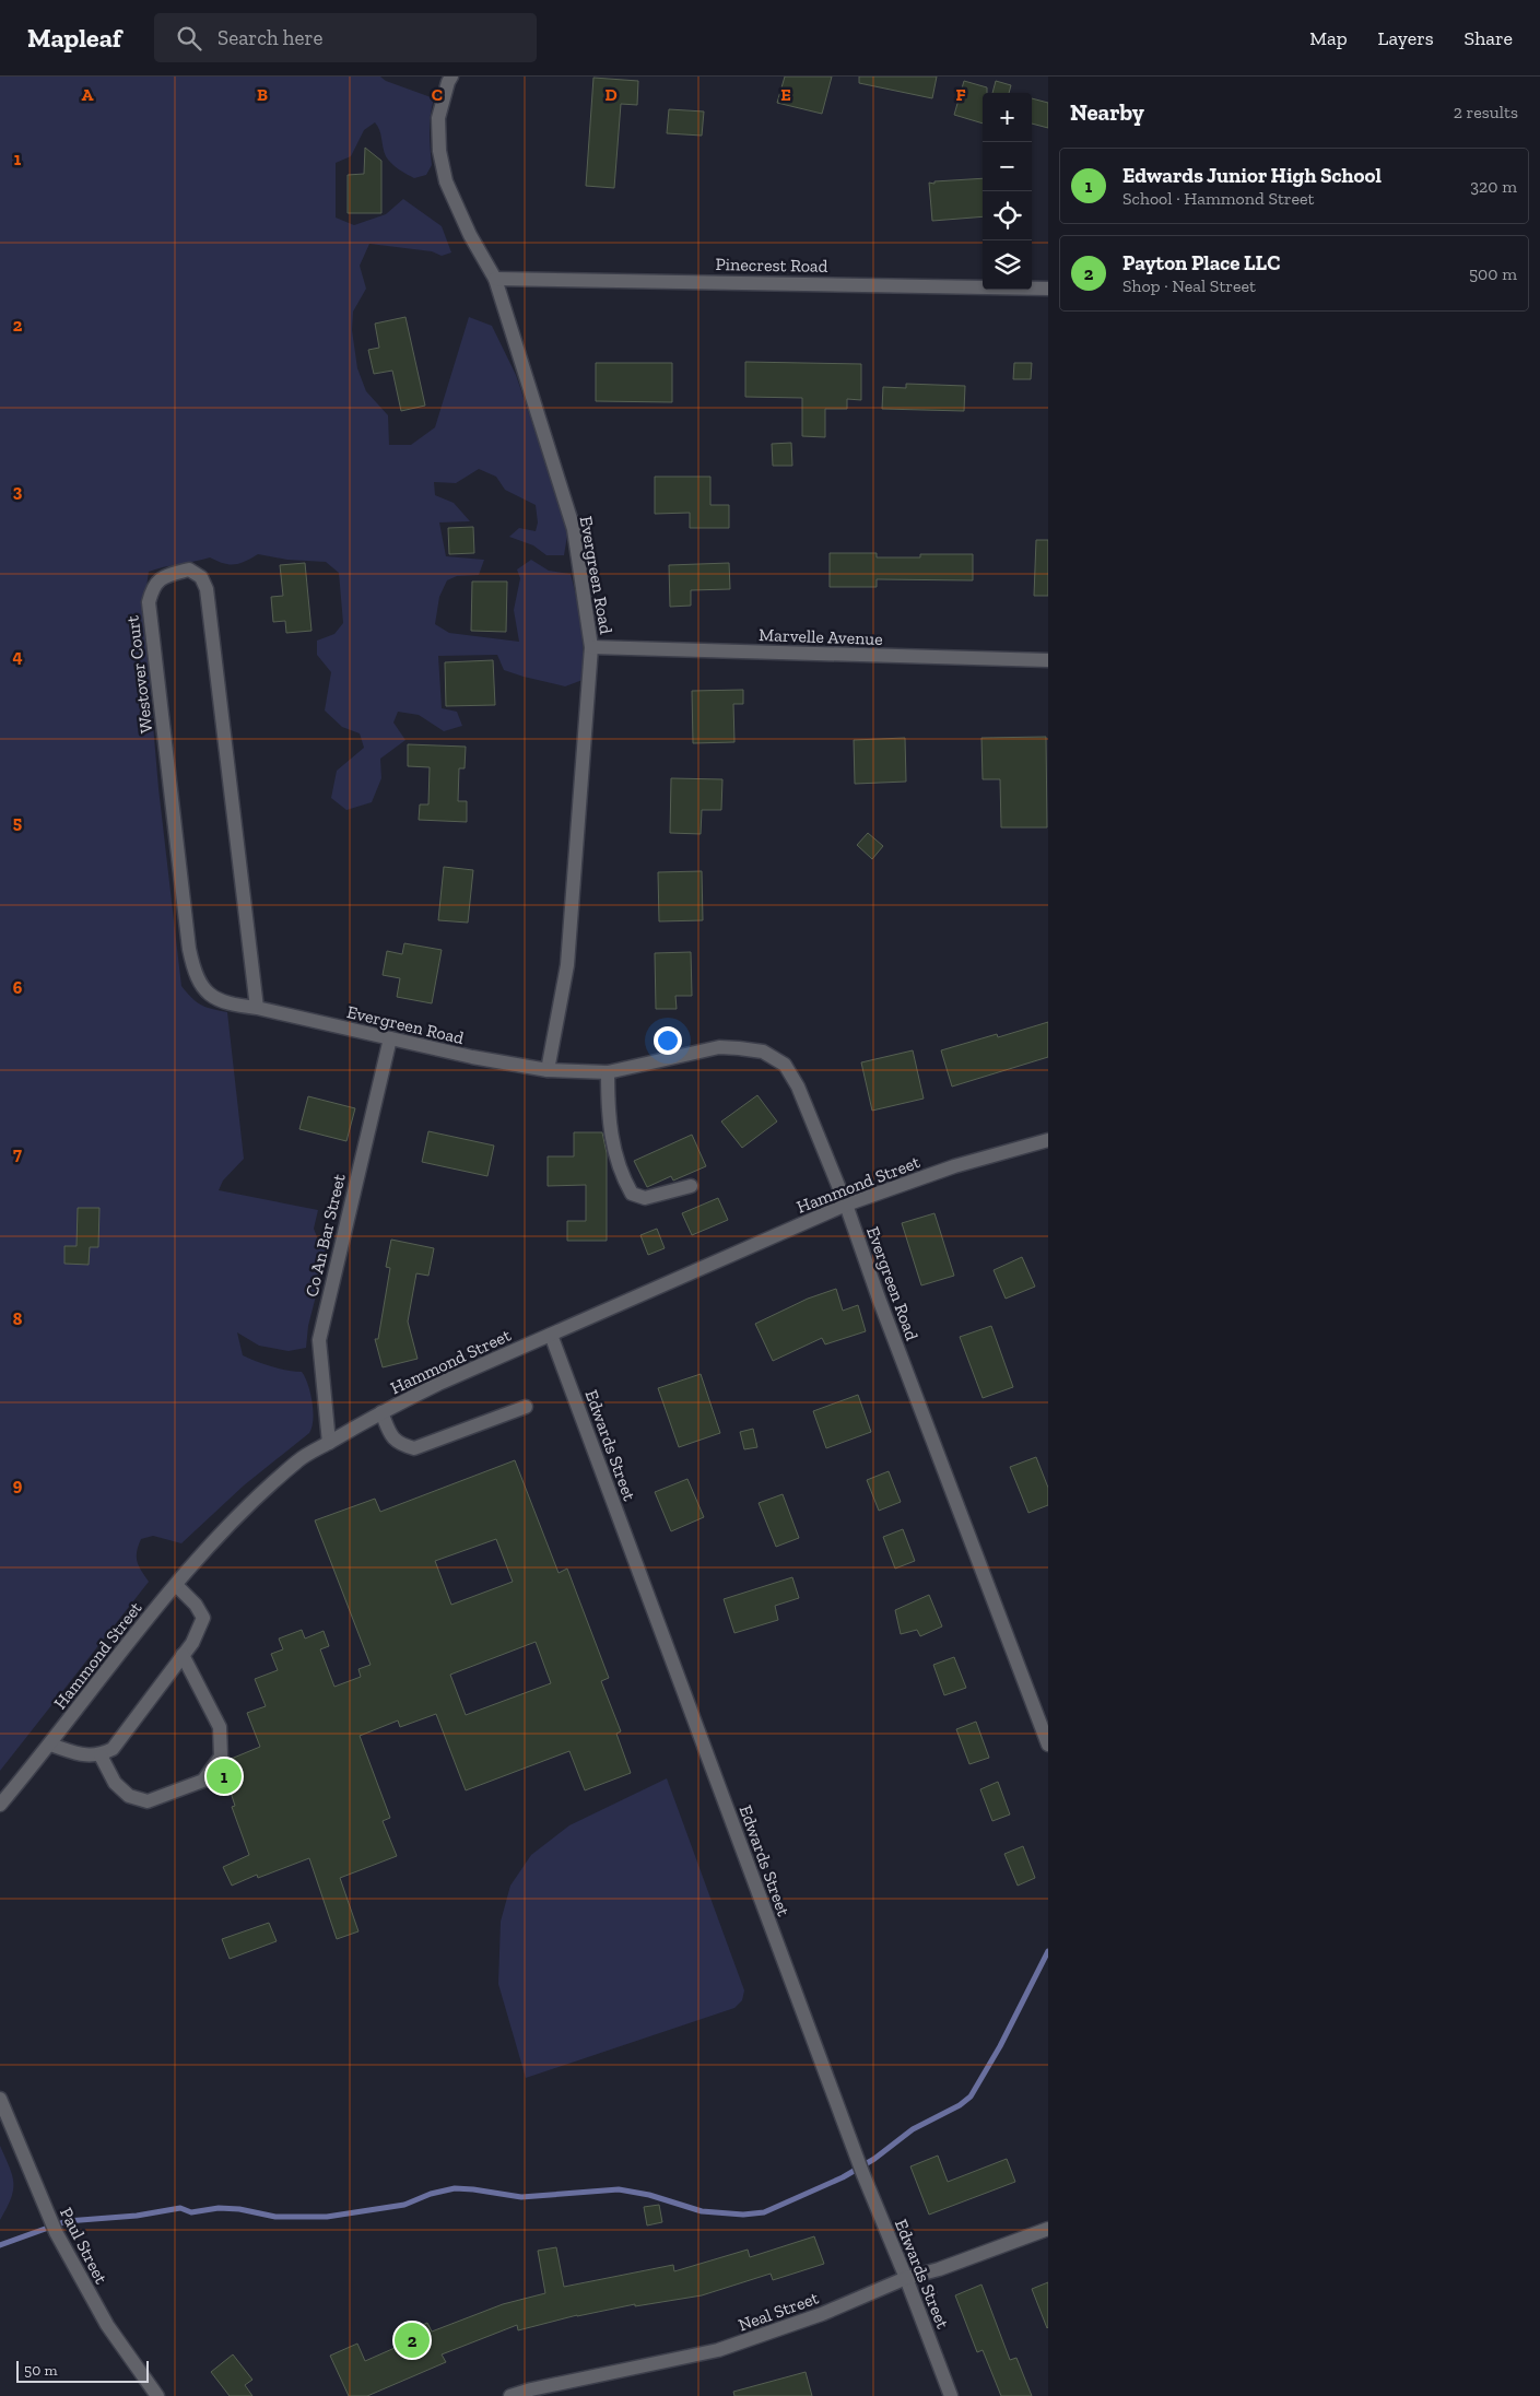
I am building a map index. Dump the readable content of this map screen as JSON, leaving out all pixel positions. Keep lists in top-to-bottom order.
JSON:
{
  "streets": {
    "street": [
      "Pinecrest Road",
      "Evergreen Road",
      "Marvelle Avenue",
      "Westover Court",
      "Hammond Street",
      "Co An Bar Street",
      "Edwards Street",
      "Paul Street",
      "Neal Street"
    ]
  },
  "crossings": [
    ["Pinecrest Road", "Evergreen Road"],
    ["Evergreen Road", "Marvelle Avenue"],
    ["Evergreen Road", "Westover Court"],
    ["Evergreen Road", "Hammond Street"],
    ["Evergreen Road", "Co An Bar Street"],
    ["Hammond Street", "Co An Bar Street"],
    ["Hammond Street", "Edwards Street"],
    ["Edwards Street", "Neal Street"]
  ],
  "scale_bar": "50 m",
  "page": {
    "header": "Mapleaf",
    "search": "Search here",
    "nav": ["Map", "Layers", "Share"],
    "heading": ["Nearby", "2 results"],
    "map_buttons": ["+", "−"],
    "list": [
      {
        "mark": "1",
        "name": "Edwards Junior High School",
        "note": "School · Hammond Street",
        "value": "320 m"
      },
      {
        "mark": "2",
        "name": "Payton Place LLC",
        "note": "Shop · Neal Street",
        "value": "500 m"
      }
    ],
    "pins": ["1", "2"],
    "scale": "50 m"
  },
  "grid": {
    "columns": [
      "A",
      "B",
      "C",
      "D",
      "E",
      "F"
    ],
    "rows": [
      "1",
      "2",
      "3",
      "4",
      "5",
      "6",
      "7",
      "8",
      "9"
    ]
  }
}
